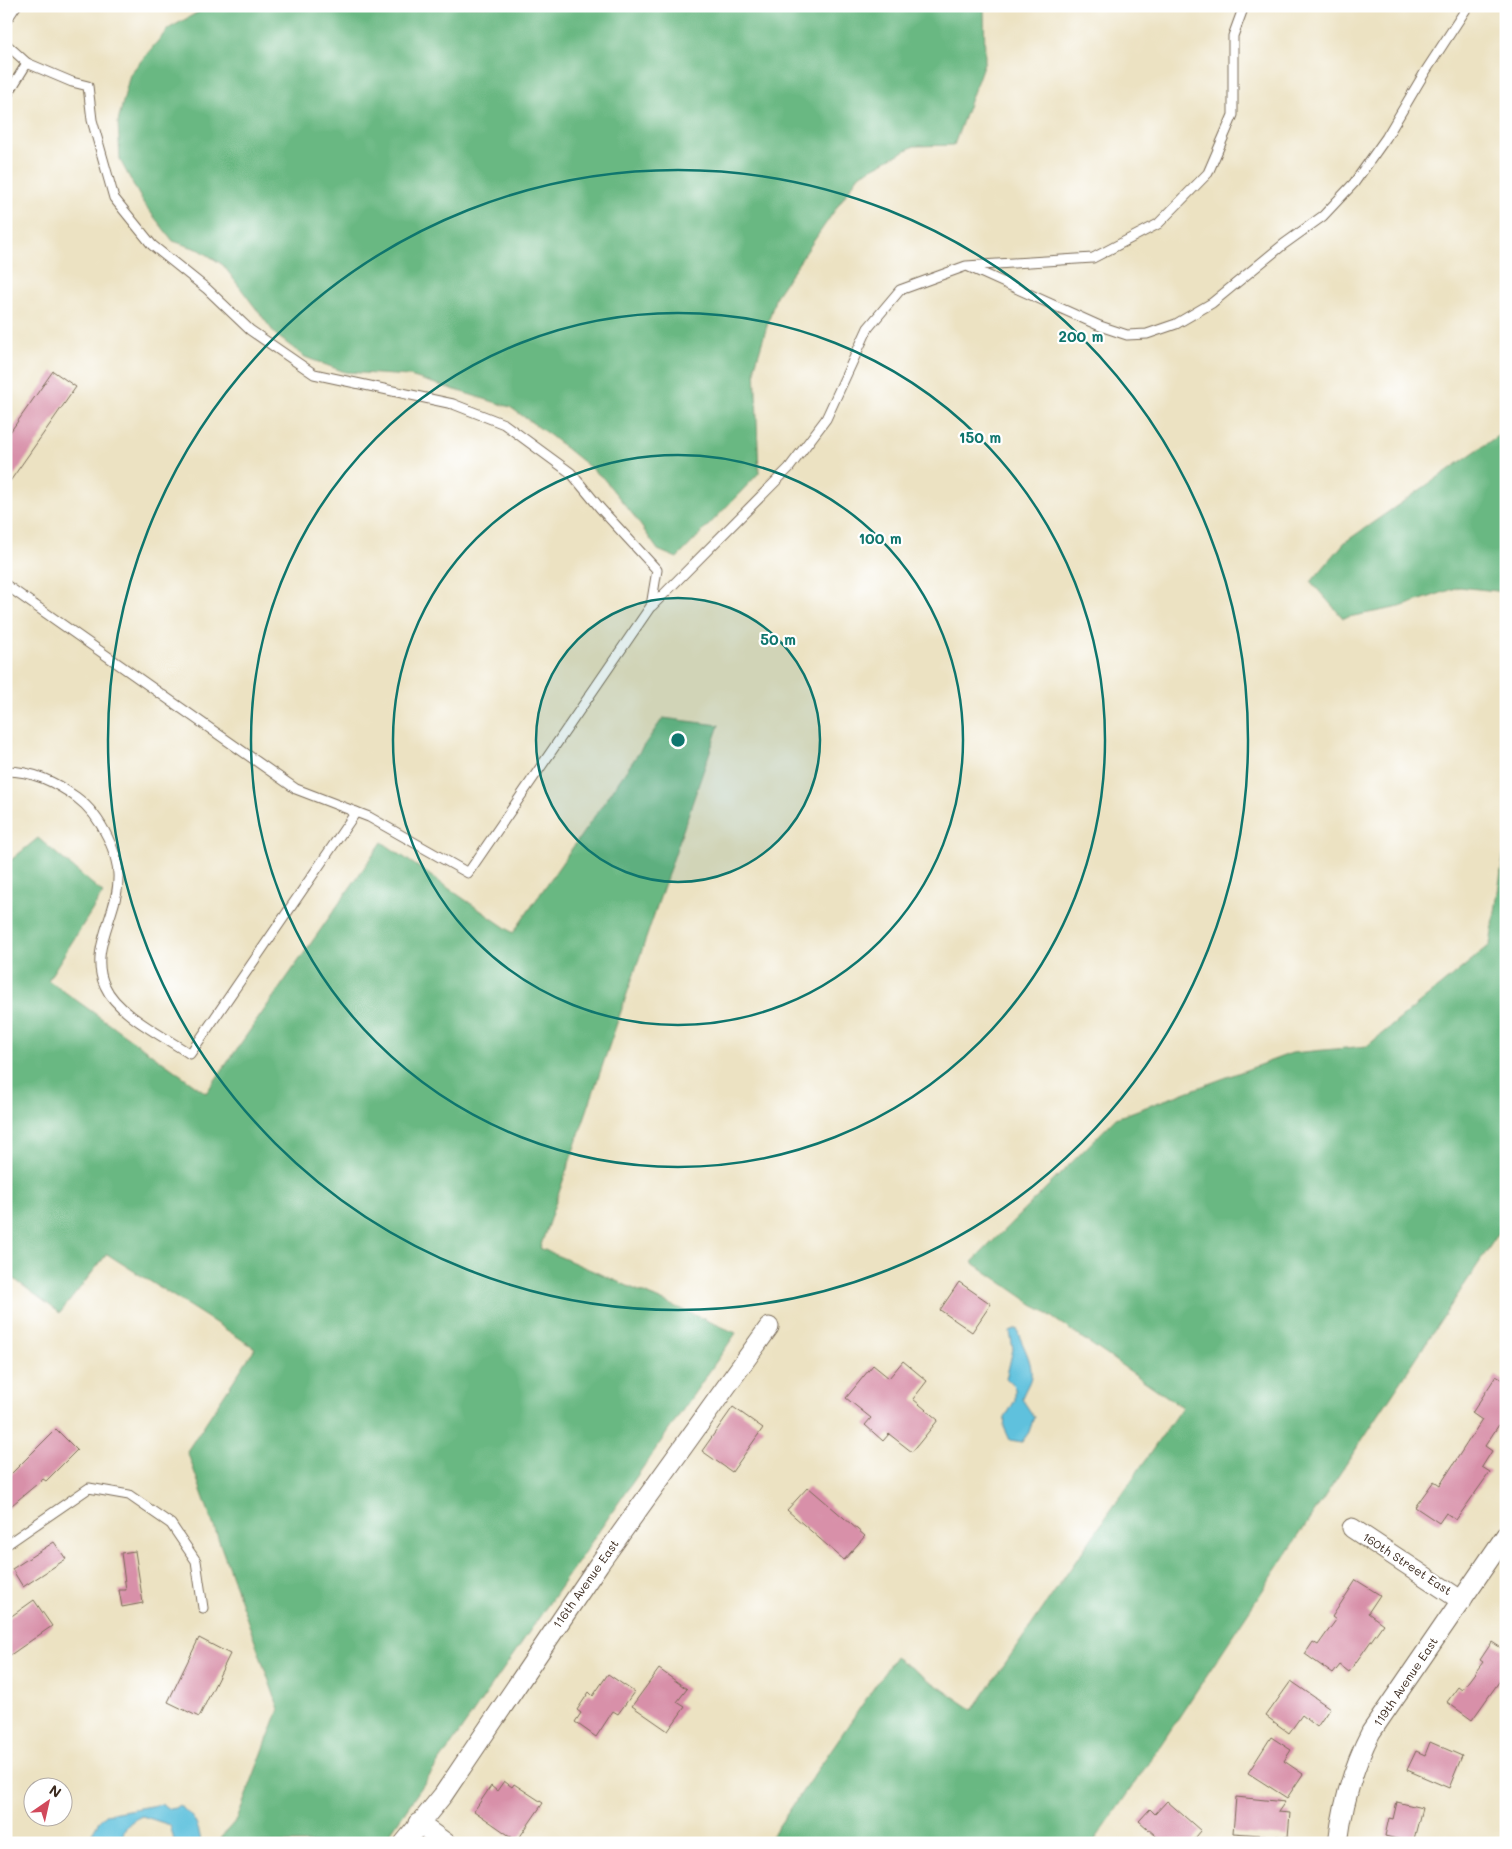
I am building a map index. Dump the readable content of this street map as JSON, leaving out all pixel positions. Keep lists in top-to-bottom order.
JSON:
{
  "streets": {
    "street": ["160th Street East", "116th Avenue East", "119th Avenue East"]
  },
  "crossings": [
    ["160th Street East", "119th Avenue East"]
  ],
  "north": "top right",
  "rings": [
    "200 m",
    "150 m",
    "100 m",
    "50 m"
  ]
}
